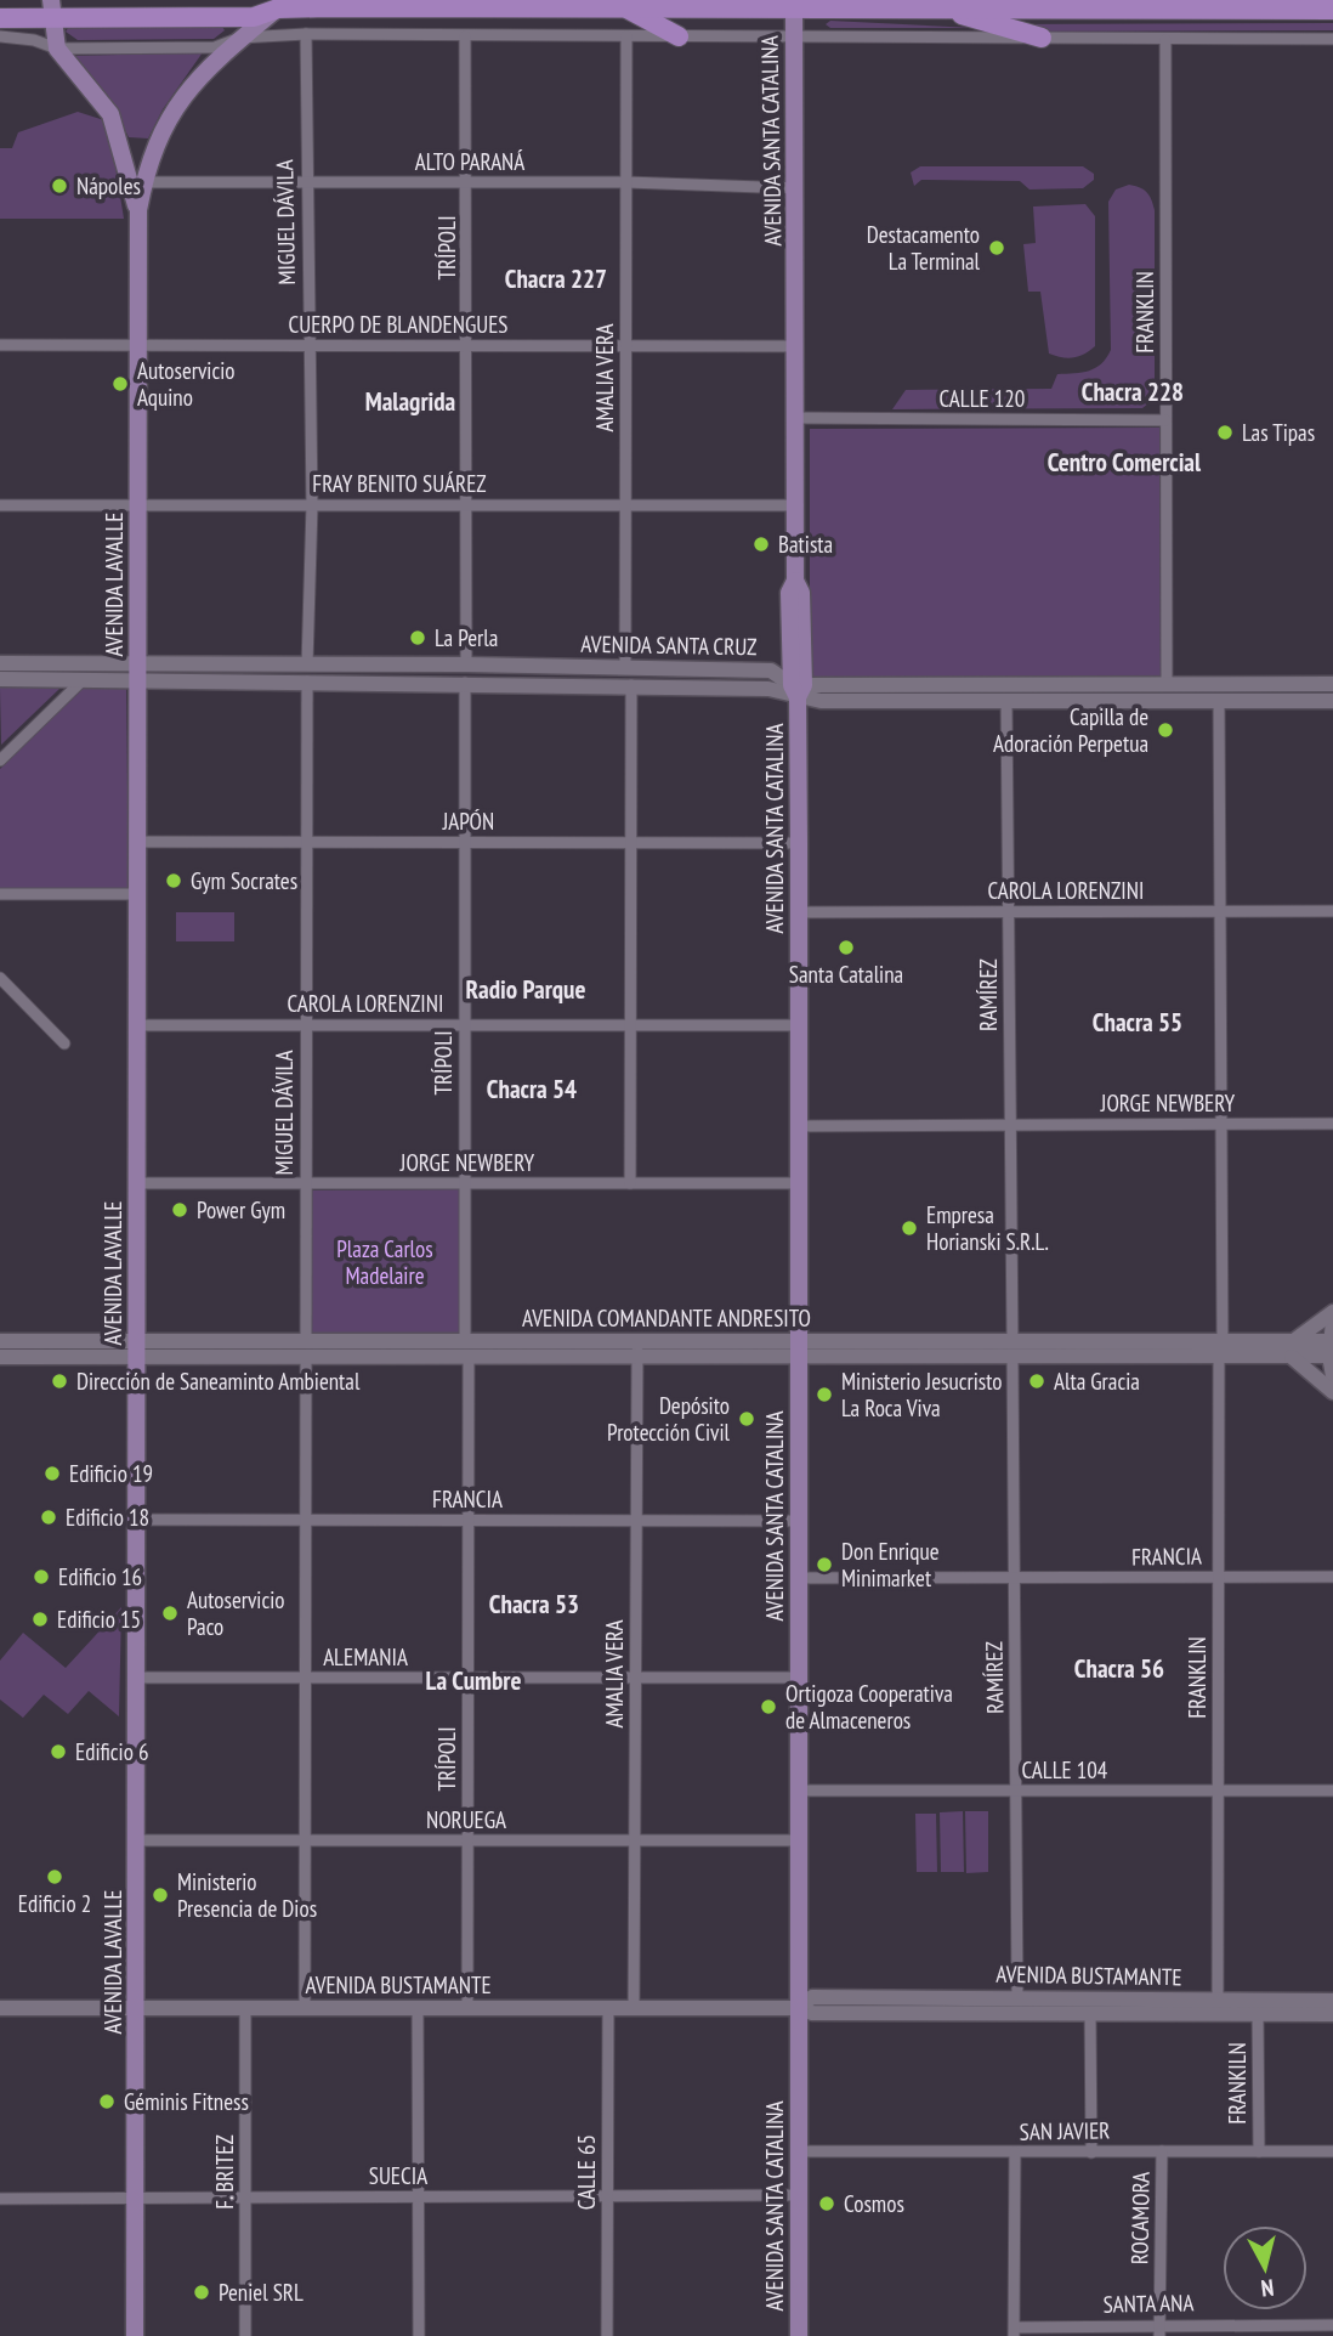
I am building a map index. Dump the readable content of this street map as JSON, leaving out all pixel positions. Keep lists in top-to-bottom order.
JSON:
{
  "streets": {
    "main road": [
      "AVENIDA SANTA CATALINA",
      "AVENIDA LAVALLE",
      "AVENIDA SANTA CRUZ",
      "AVENIDA COMANDANTE ANDRESITO",
      "AVENIDA BUSTAMANTE"
    ],
    "street": [
      "ALTO PARANÁ",
      "MIGUEL DÁVILA",
      "TRÍPOLI",
      "FRANKLIN",
      "CUERPO DE BLANDENGUES",
      "AMALIA VERA",
      "CALLE 120",
      "FRAY BENITO SUÁREZ",
      "JAPÓN",
      "CAROLA LORENZINI",
      "RAMÍREZ",
      "JORGE NEWBERY",
      "FRANCIA",
      "ALEMANIA",
      "CALLE 104",
      "NORUEGA",
      "FRANKILN",
      "SAN JAVIER",
      "F. BRITEZ",
      "CALLE 65",
      "SUECIA",
      "ROCAMORA",
      "SANTA ANA"
    ]
  },
  "crossings": [
    ["AVENIDA SANTA CATALINA", "ALTO PARANÁ"],
    ["AVENIDA SANTA CATALINA", "CUERPO DE BLANDENGUES"],
    ["AVENIDA SANTA CATALINA", "CALLE 120"],
    ["AVENIDA SANTA CATALINA", "FRAY BENITO SUÁREZ"],
    ["AVENIDA SANTA CATALINA", "AVENIDA SANTA CRUZ"],
    ["AVENIDA SANTA CATALINA", "JAPÓN"],
    ["AVENIDA SANTA CATALINA", "CAROLA LORENZINI"],
    ["AVENIDA SANTA CATALINA", "JORGE NEWBERY"],
    ["AVENIDA SANTA CATALINA", "AVENIDA COMANDANTE ANDRESITO"],
    ["AVENIDA SANTA CATALINA", "FRANCIA"],
    ["AVENIDA SANTA CATALINA", "ALEMANIA"],
    ["AVENIDA SANTA CATALINA", "CALLE 104"],
    ["AVENIDA SANTA CATALINA", "NORUEGA"],
    ["AVENIDA SANTA CATALINA", "AVENIDA BUSTAMANTE"],
    ["AVENIDA SANTA CATALINA", "SAN JAVIER"],
    ["AVENIDA SANTA CATALINA", "SUECIA"],
    ["ALTO PARANÁ", "MIGUEL DÁVILA"],
    ["ALTO PARANÁ", "TRÍPOLI"],
    ["ALTO PARANÁ", "AMALIA VERA"],
    ["ALTO PARANÁ", "AVENIDA LAVALLE"],
    ["MIGUEL DÁVILA", "CUERPO DE BLANDENGUES"],
    ["MIGUEL DÁVILA", "FRAY BENITO SUÁREZ"],
    ["MIGUEL DÁVILA", "AVENIDA SANTA CRUZ"],
    ["MIGUEL DÁVILA", "JAPÓN"],
    ["MIGUEL DÁVILA", "CAROLA LORENZINI"],
    ["MIGUEL DÁVILA", "JORGE NEWBERY"],
    ["MIGUEL DÁVILA", "AVENIDA COMANDANTE ANDRESITO"],
    ["MIGUEL DÁVILA", "FRANCIA"],
    ["MIGUEL DÁVILA", "ALEMANIA"],
    ["MIGUEL DÁVILA", "NORUEGA"],
    ["MIGUEL DÁVILA", "AVENIDA BUSTAMANTE"],
    ["TRÍPOLI", "CUERPO DE BLANDENGUES"],
    ["TRÍPOLI", "FRAY BENITO SUÁREZ"],
    ["TRÍPOLI", "AVENIDA SANTA CRUZ"],
    ["TRÍPOLI", "JAPÓN"],
    ["TRÍPOLI", "CAROLA LORENZINI"],
    ["TRÍPOLI", "JORGE NEWBERY"],
    ["TRÍPOLI", "AVENIDA COMANDANTE ANDRESITO"],
    ["TRÍPOLI", "FRANCIA"],
    ["TRÍPOLI", "ALEMANIA"],
    ["TRÍPOLI", "NORUEGA"],
    ["TRÍPOLI", "AVENIDA BUSTAMANTE"],
    ["FRANKLIN", "CALLE 120"],
    ["FRANKLIN", "AVENIDA SANTA CRUZ"],
    ["FRANKLIN", "CAROLA LORENZINI"],
    ["FRANKLIN", "JORGE NEWBERY"],
    ["FRANKLIN", "AVENIDA COMANDANTE ANDRESITO"],
    ["FRANKLIN", "FRANCIA"],
    ["FRANKLIN", "CALLE 104"],
    ["FRANKLIN", "AVENIDA BUSTAMANTE"],
    ["CUERPO DE BLANDENGUES", "AMALIA VERA"],
    ["CUERPO DE BLANDENGUES", "AVENIDA LAVALLE"],
    ["AMALIA VERA", "FRAY BENITO SUÁREZ"],
    ["AMALIA VERA", "AVENIDA SANTA CRUZ"],
    ["AMALIA VERA", "AVENIDA COMANDANTE ANDRESITO"],
    ["AMALIA VERA", "FRANCIA"],
    ["AMALIA VERA", "ALEMANIA"],
    ["AMALIA VERA", "NORUEGA"],
    ["AMALIA VERA", "AVENIDA BUSTAMANTE"],
    ["FRAY BENITO SUÁREZ", "AVENIDA LAVALLE"],
    ["AVENIDA LAVALLE", "AVENIDA SANTA CRUZ"],
    ["AVENIDA LAVALLE", "JAPÓN"],
    ["AVENIDA LAVALLE", "CAROLA LORENZINI"],
    ["AVENIDA LAVALLE", "JORGE NEWBERY"],
    ["AVENIDA LAVALLE", "AVENIDA COMANDANTE ANDRESITO"],
    ["AVENIDA LAVALLE", "FRANCIA"],
    ["AVENIDA LAVALLE", "ALEMANIA"],
    ["AVENIDA LAVALLE", "NORUEGA"],
    ["AVENIDA LAVALLE", "AVENIDA BUSTAMANTE"],
    ["AVENIDA LAVALLE", "SUECIA"],
    ["AVENIDA SANTA CRUZ", "RAMÍREZ"],
    ["CAROLA LORENZINI", "RAMÍREZ"],
    ["RAMÍREZ", "JORGE NEWBERY"],
    ["RAMÍREZ", "AVENIDA COMANDANTE ANDRESITO"],
    ["RAMÍREZ", "FRANCIA"],
    ["RAMÍREZ", "CALLE 104"],
    ["RAMÍREZ", "AVENIDA BUSTAMANTE"],
    ["AVENIDA BUSTAMANTE", "FRANKILN"],
    ["AVENIDA BUSTAMANTE", "F. BRITEZ"],
    ["AVENIDA BUSTAMANTE", "CALLE 65"],
    ["FRANKILN", "SAN JAVIER"],
    ["SAN JAVIER", "ROCAMORA"],
    ["F. BRITEZ", "SUECIA"],
    ["CALLE 65", "SUECIA"],
    ["ROCAMORA", "SANTA ANA"]
  ],
  "districts": [
    "Chacra 227",
    "Chacra 228",
    "Malagrida",
    "Centro Comercial",
    "Radio Parque",
    "Chacra 55",
    "Chacra 54",
    "Chacra 53",
    "Chacra 56",
    "La Cumbre"
  ],
  "parks": ["Plaza Carlos Madelaire"],
  "places": [
    "Nápoles",
    "Destacamento La Terminal",
    "Autoservicio Aquino",
    "Las Tipas",
    "Batista",
    "La Perla",
    "Capilla de Adoración Perpetua",
    "Gym Socrates",
    "Santa Catalina",
    "Power Gym",
    "Empresa Horianski S.R.L.",
    "Dirección de Saneaminto Ambiental",
    "Alta Gracia",
    "Ministerio Jesucristo La Roca Viva",
    "Depósito Protección Civil",
    "Edificio 19",
    "Edificio 18",
    "Don Enrique Minimarket",
    "Edificio 16",
    "Autoservicio Paco",
    "Edificio 15",
    "Ortigoza Cooperativa de Almaceneros",
    "Edificio 6",
    "Edificio 2",
    "Ministerio Presencia de Dios",
    "Géminis Fitness",
    "Cosmos",
    "Peniel SRL"
  ],
  "north": "bottom"
}
